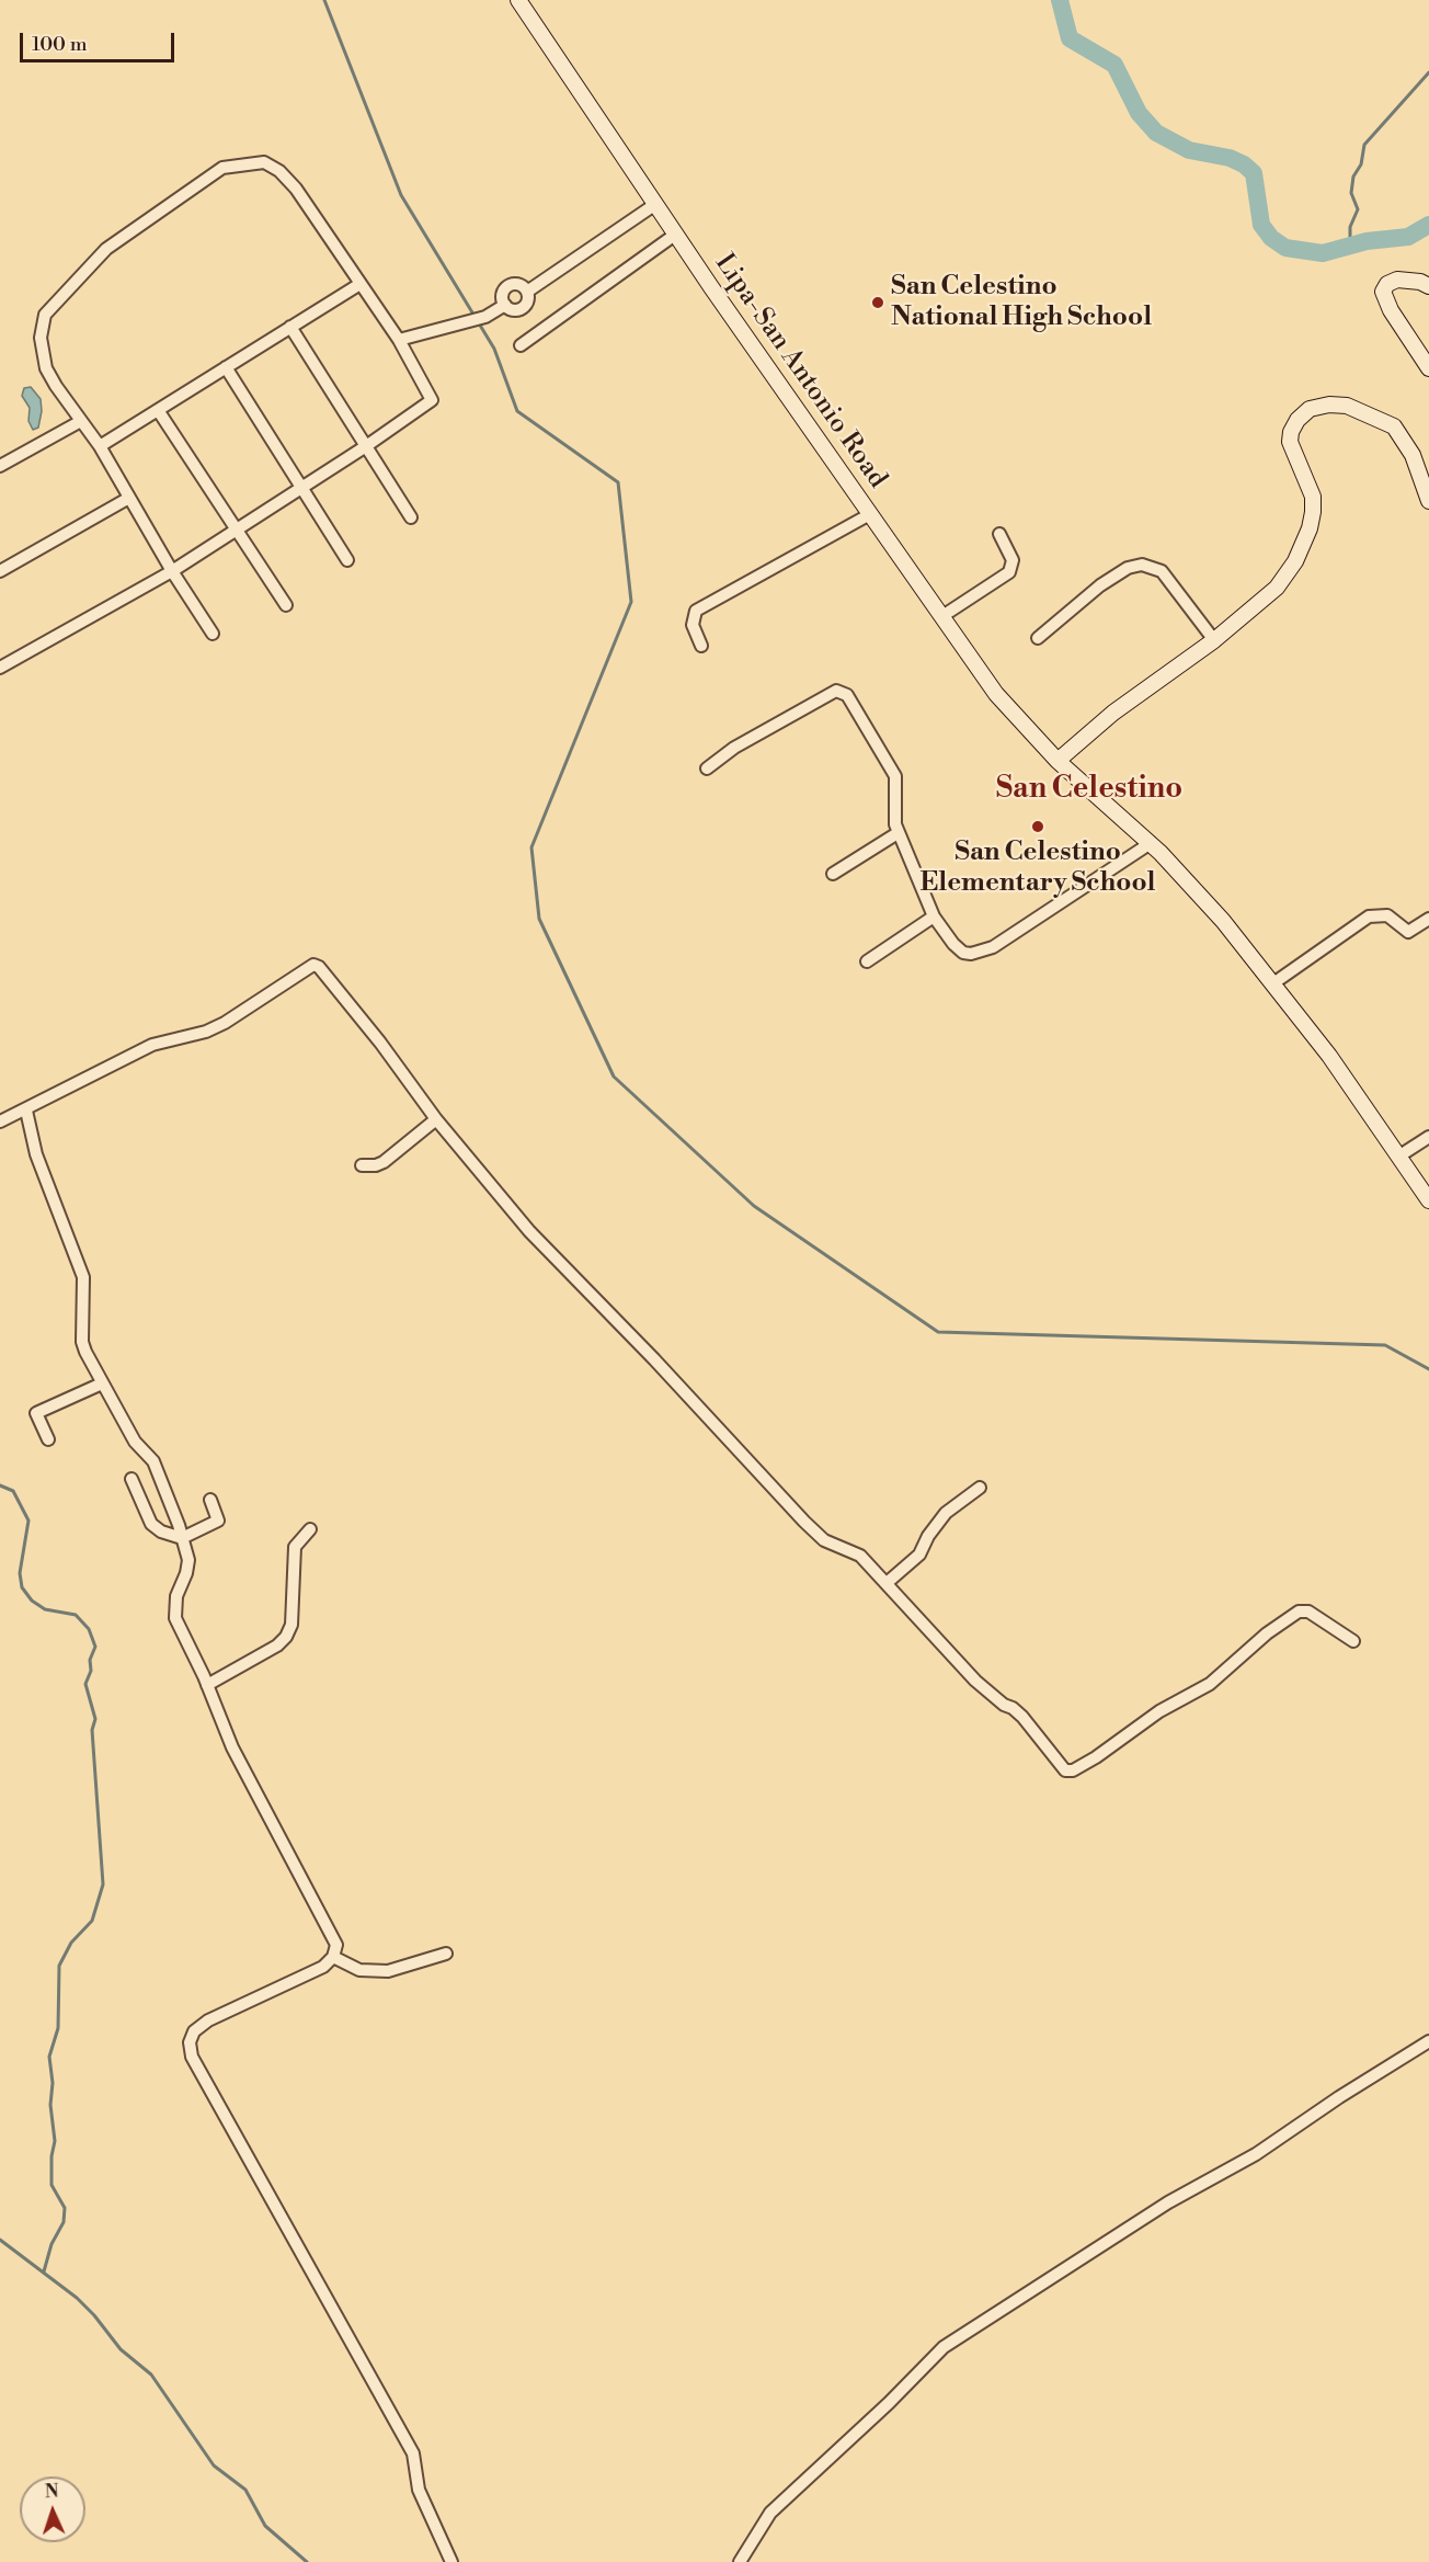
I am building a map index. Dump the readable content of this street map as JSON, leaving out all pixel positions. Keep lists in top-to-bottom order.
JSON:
{
  "streets": {
    "main road": ["Lipa-San Antonio Road"]
  },
  "districts": ["San Celestino"],
  "places": ["San Celestino National High School", "San Celestino Elementary School"],
  "scale_bar": "100 m",
  "north": "top"
}
